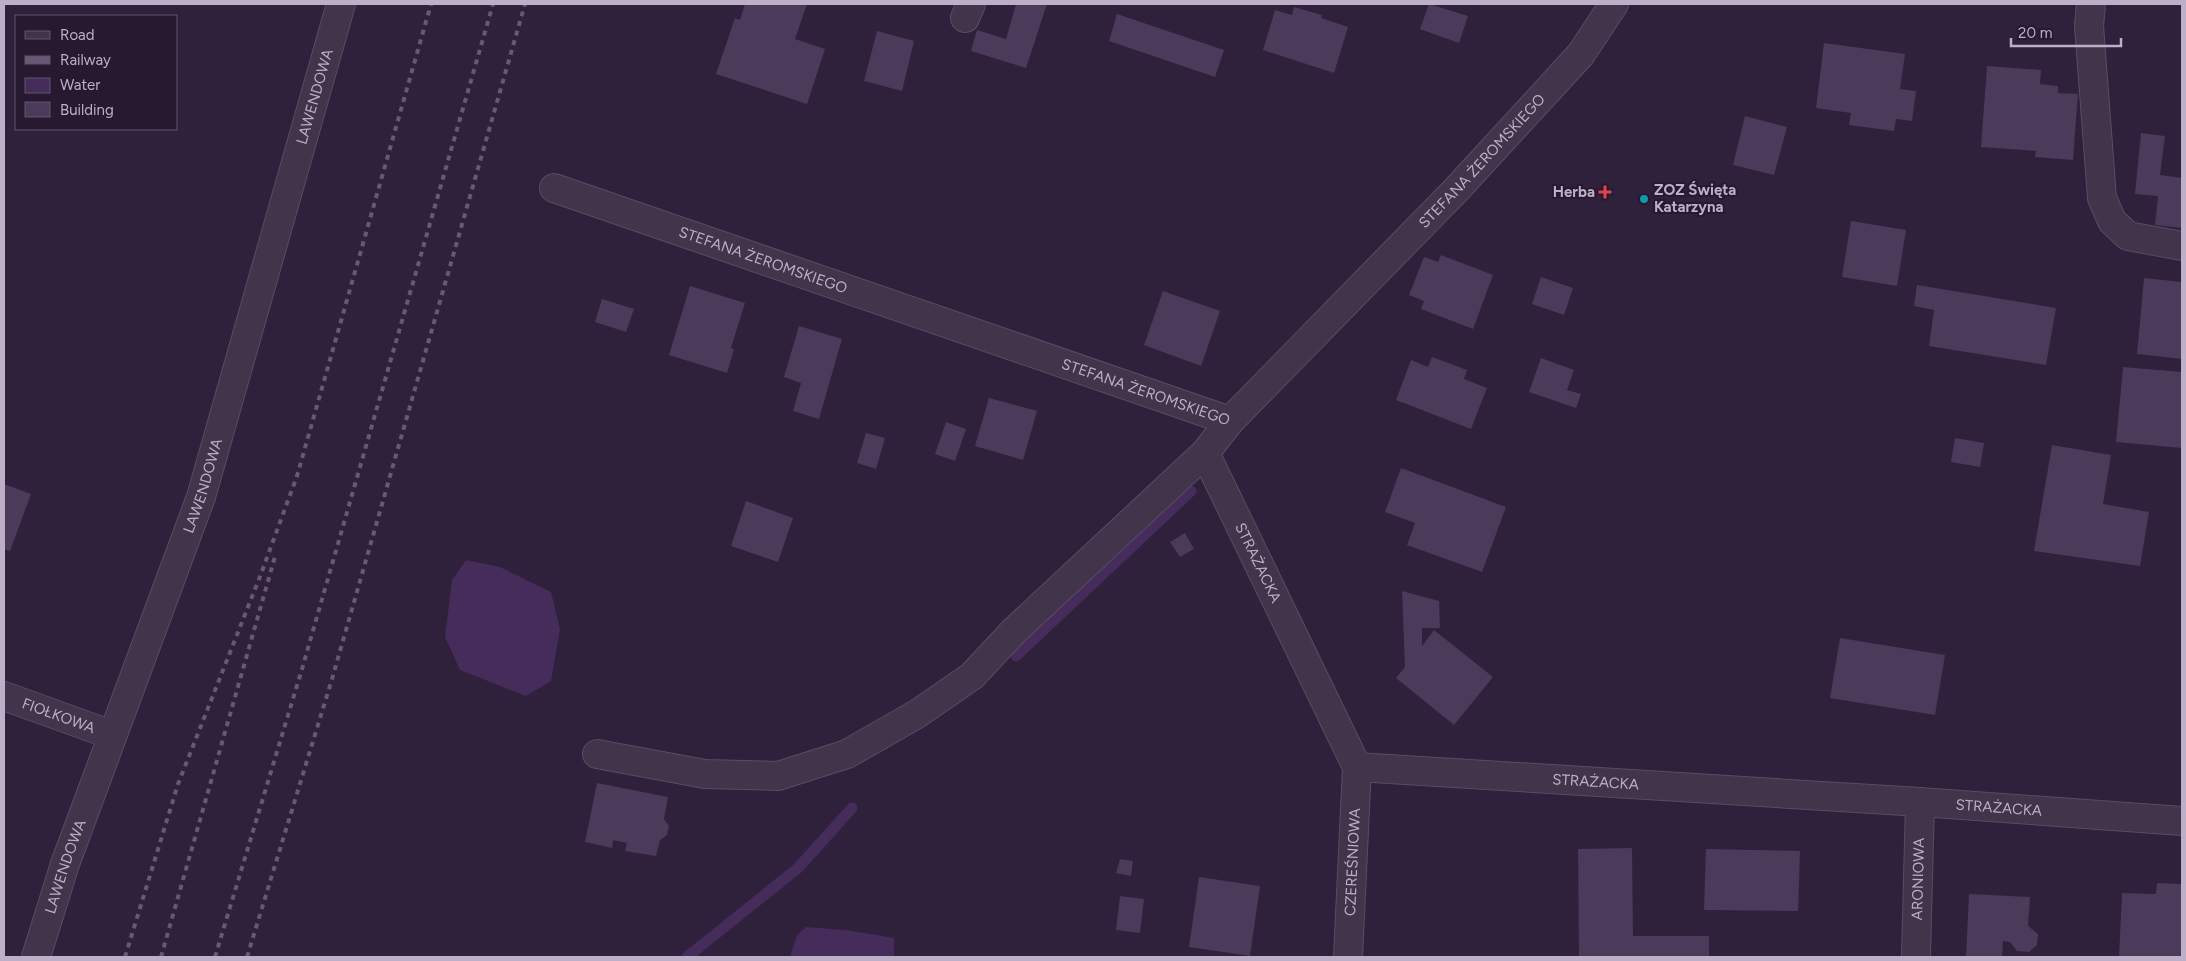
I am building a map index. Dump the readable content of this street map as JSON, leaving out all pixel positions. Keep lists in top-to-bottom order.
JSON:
{
  "streets": {
    "street": [
      "LAWENDOWA",
      "STEFANA ŻEROMSKIEGO",
      "STRAŻACKA",
      "FIOŁKOWA",
      "CZEREŚNIOWA",
      "ARONIOWA"
    ]
  },
  "crossings": [
    ["LAWENDOWA", "FIOŁKOWA"],
    ["STRAŻACKA", "CZEREŚNIOWA"],
    ["STRAŻACKA", "ARONIOWA"]
  ],
  "places": {
    "health": ["Herba"],
    "other": ["ZOZ Święta Katarzyna"]
  },
  "legend": [
    "Road",
    "Railway",
    "Water",
    "Building"
  ],
  "scale_bar": "20 m"
}
